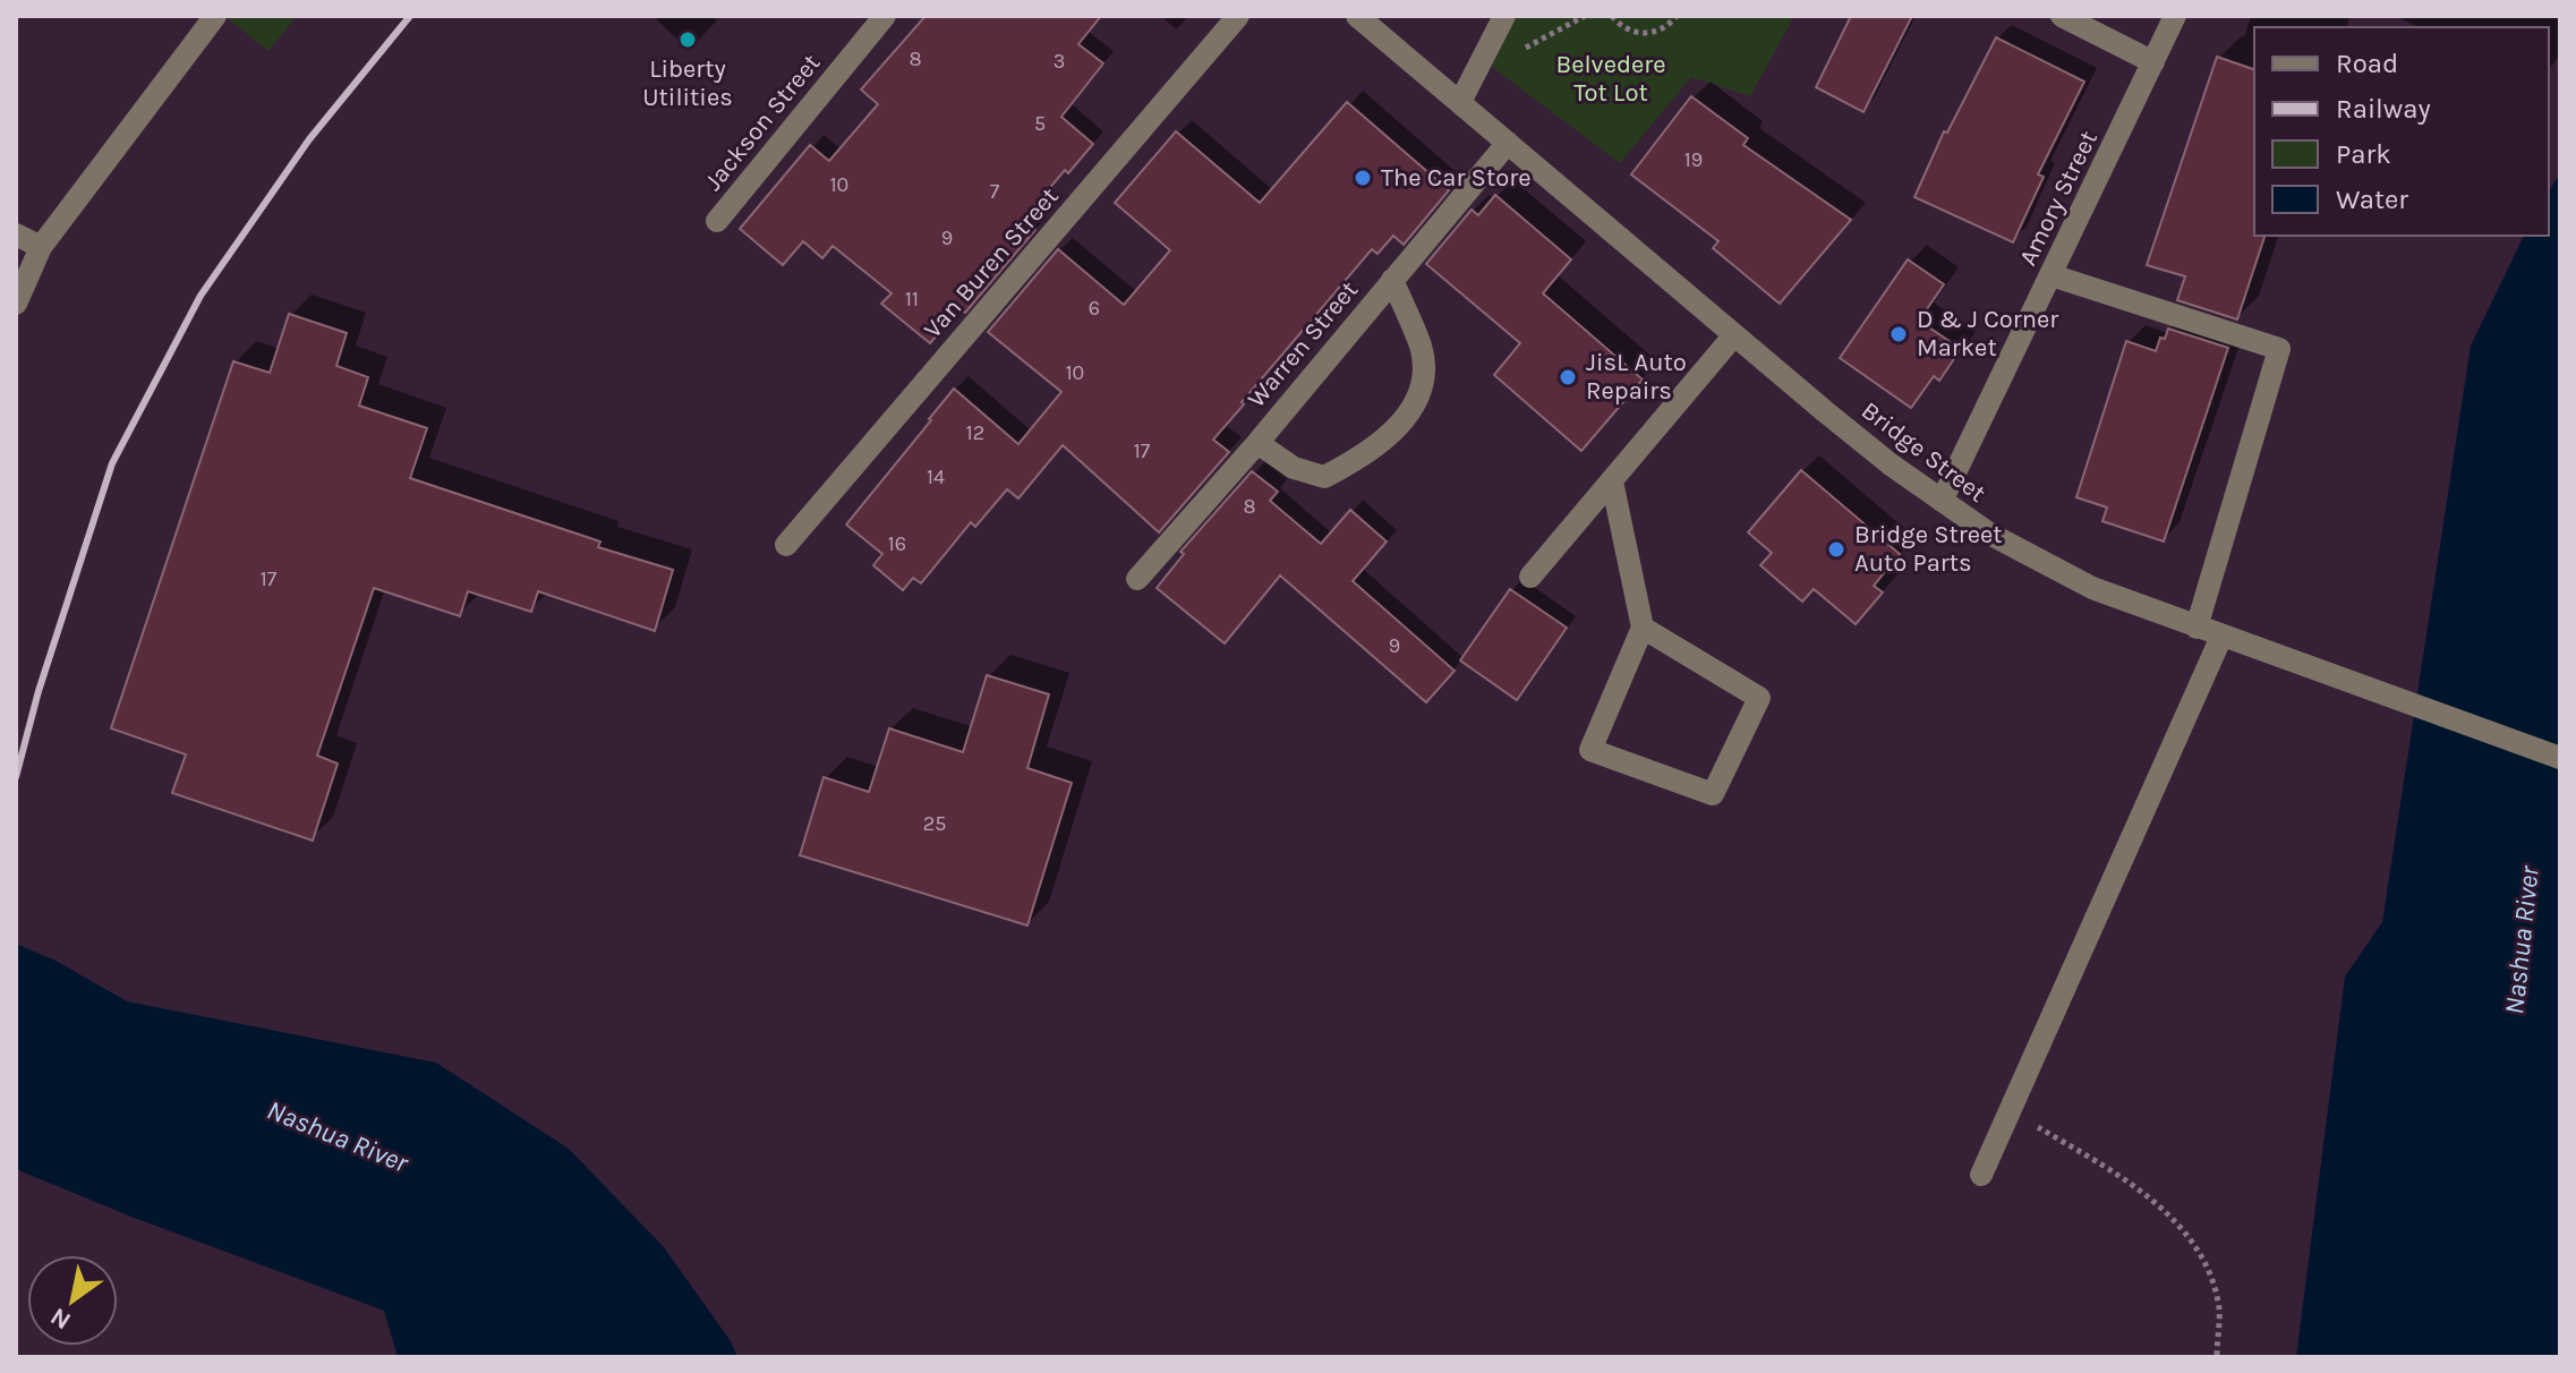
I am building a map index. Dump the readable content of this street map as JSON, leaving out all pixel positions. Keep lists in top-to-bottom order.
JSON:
{
  "streets": {
    "street": [
      "Jackson Street",
      "Amory Street",
      "Van Buren Street",
      "Warren Street",
      "Bridge Street"
    ]
  },
  "crossings": [
    ["Amory Street", "Bridge Street"],
    ["Warren Street", "Bridge Street"]
  ],
  "water": ["Nashua River"],
  "parks": ["Belvedere Tot Lot"],
  "places": [
    "Liberty Utilities",
    "The Car Store",
    "D & J Corner Market",
    "JisL Auto Repairs",
    "Bridge Street Auto Parts"
  ],
  "house_numbers": [
    "8",
    "3",
    "5",
    "19",
    "10",
    "7",
    "9",
    "11",
    "6",
    "10",
    "12",
    "17",
    "14",
    "8",
    "16",
    "17",
    "9",
    "25"
  ],
  "legend": [
    "Road",
    "Railway",
    "Park",
    "Water"
  ],
  "north": "bottom left"
}
